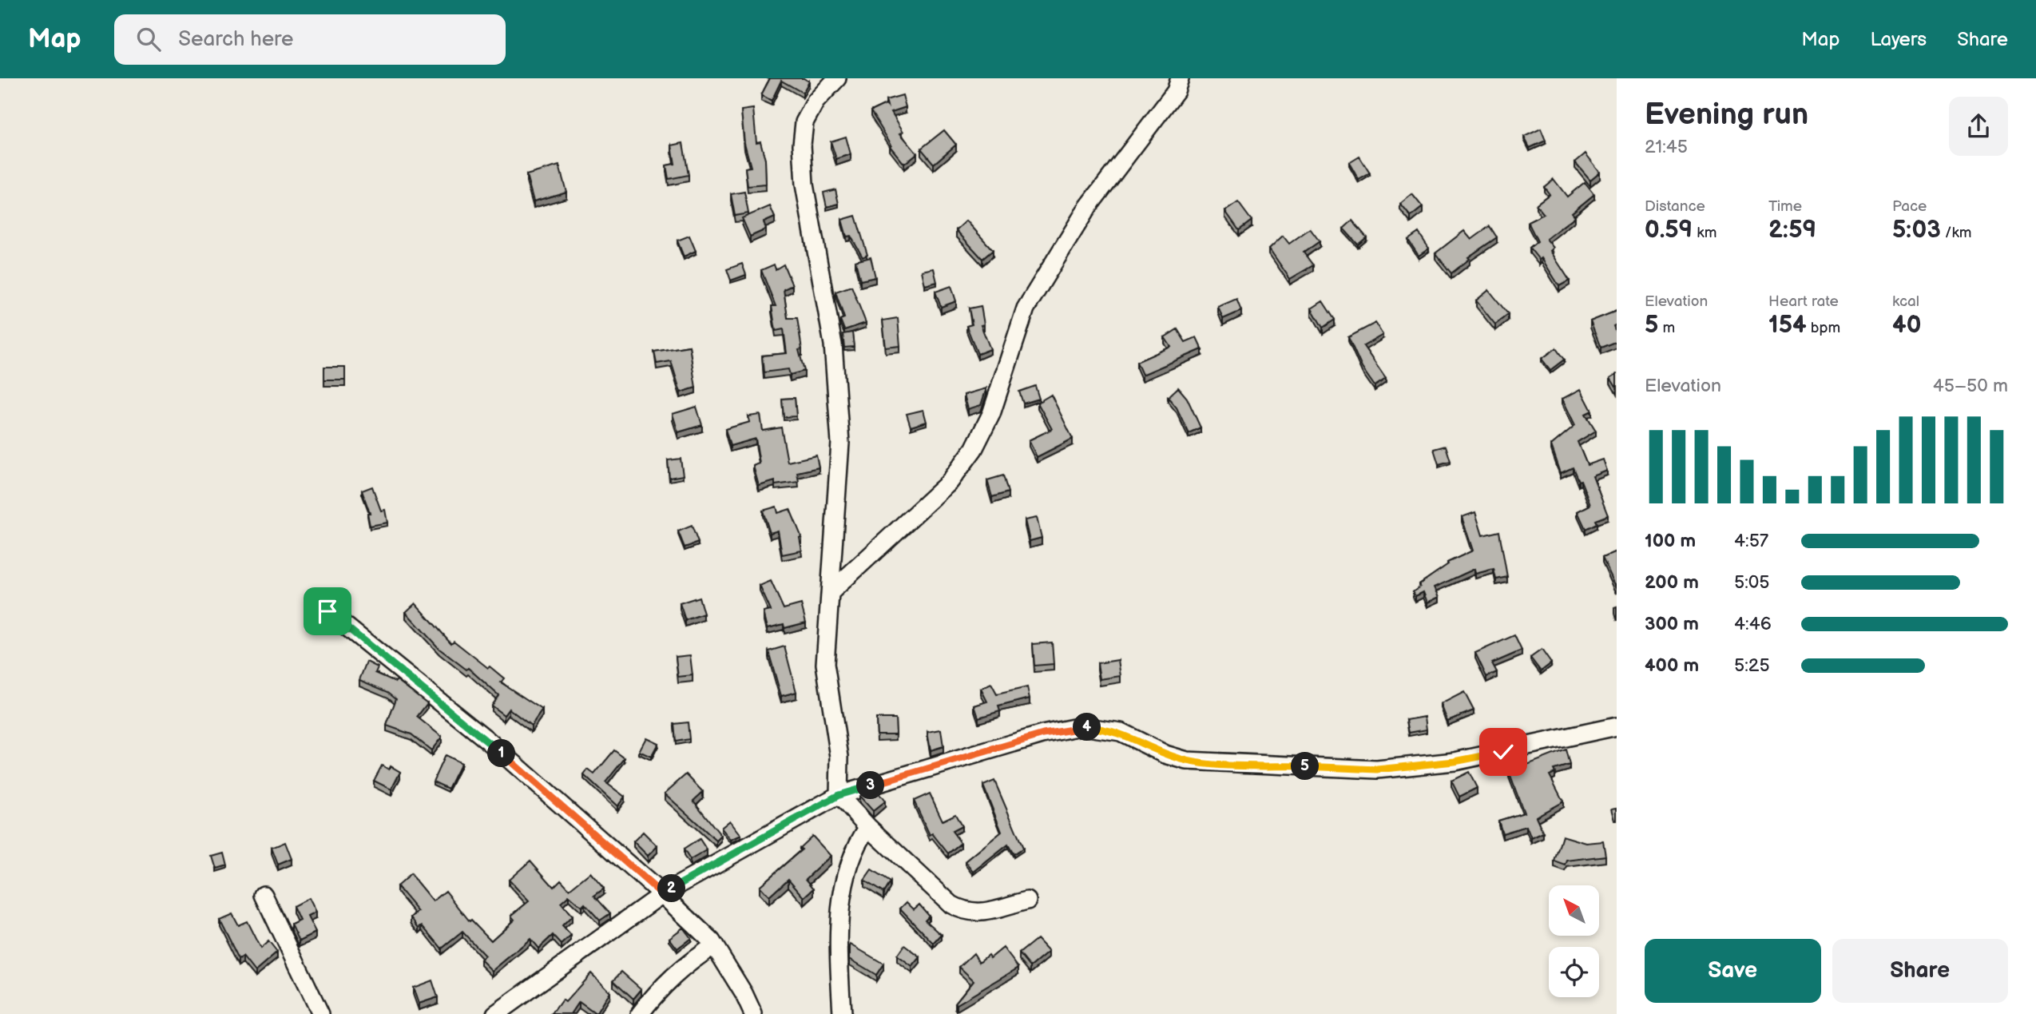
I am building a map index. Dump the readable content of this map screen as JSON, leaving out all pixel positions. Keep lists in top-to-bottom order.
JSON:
{
  "north": "top left",
  "page": {
    "header": "Map",
    "search": "Search here",
    "nav": ["Map", "Layers", "Share"],
    "heading": ["Evening run", "21:45"],
    "stats": [
      ["Distance", "0.59 km"],
      ["Time", "2:59"],
      ["Pace", "5:03 /km"],
      ["Elevation", "5 m"],
      ["Heart rate", "154 bpm"],
      ["kcal", "40"]
    ],
    "chart": ["Elevation", "45–50 m"],
    "list": [
      {
        "name": "100 m",
        "note": "4:57"
      },
      {
        "name": "200 m",
        "note": "5:05"
      },
      {
        "name": "300 m",
        "note": "4:46"
      },
      {
        "name": "400 m",
        "note": "5:25"
      }
    ],
    "pins": [
      "4",
      "1",
      "5",
      "3",
      "2"
    ],
    "buttons": ["Save", "Share"]
  }
}
